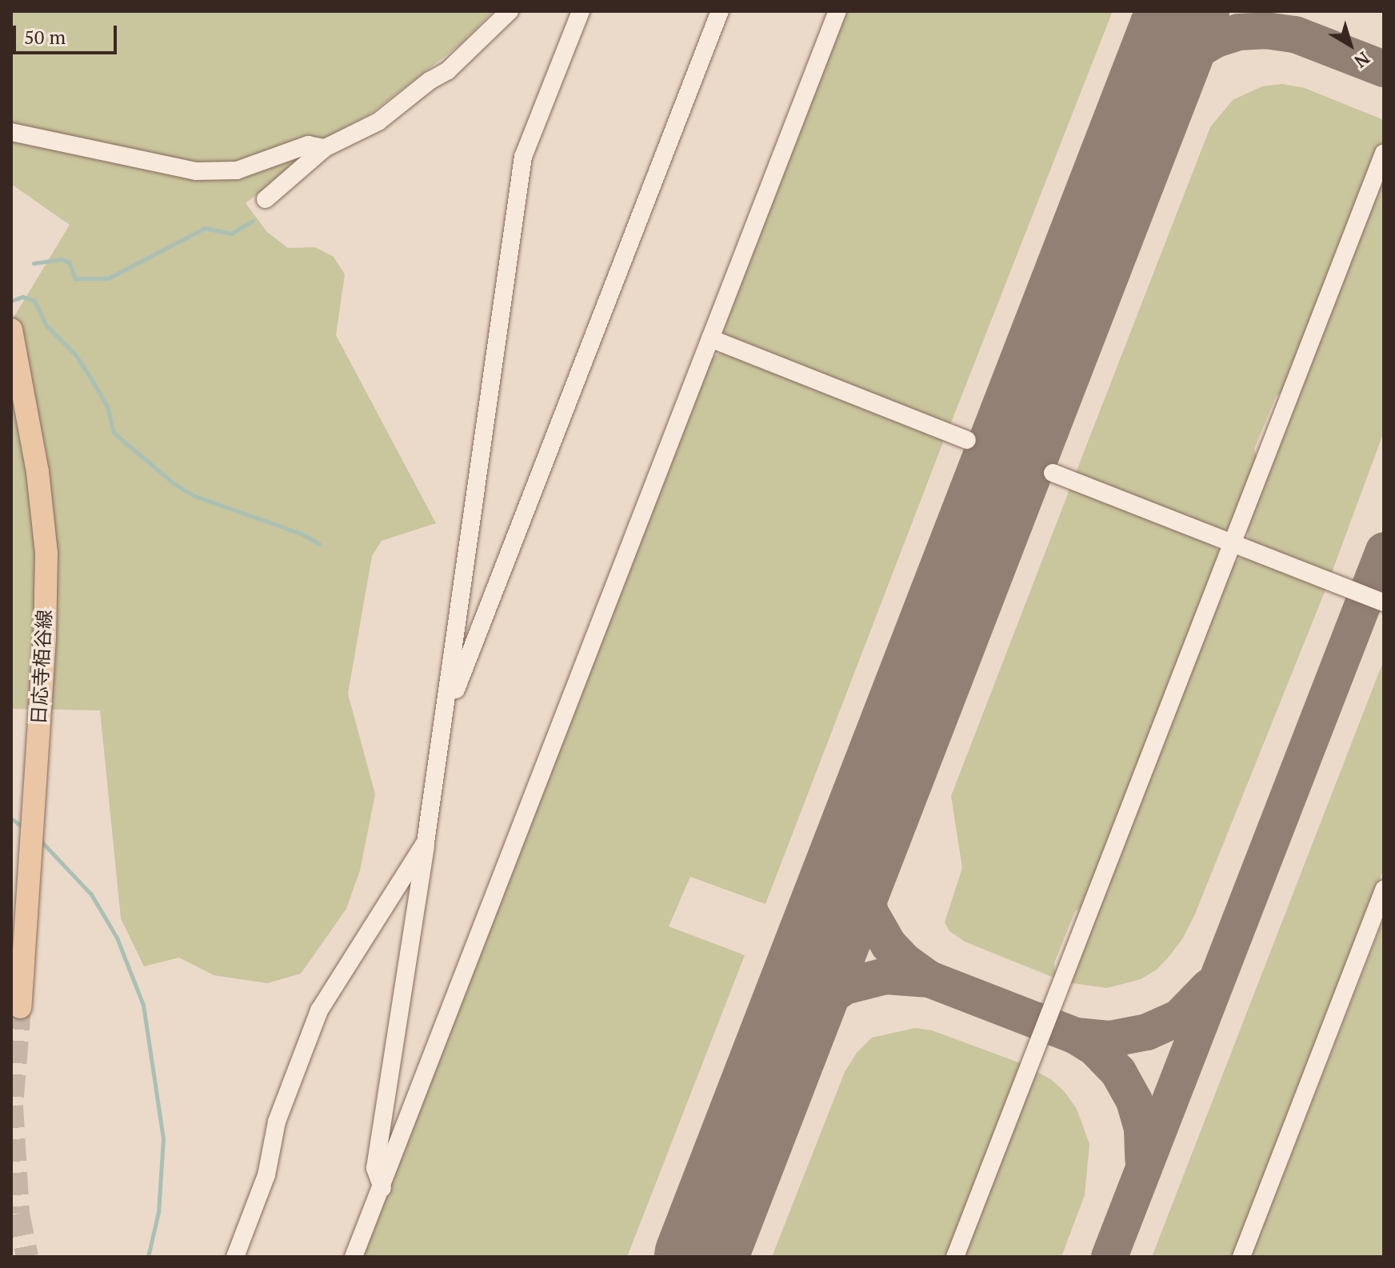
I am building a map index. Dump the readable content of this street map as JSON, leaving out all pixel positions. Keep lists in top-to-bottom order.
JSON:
{
  "streets": {
    "main road": ["日応寺栢谷線"]
  },
  "scale_bar": "50 m",
  "north": "bottom right"
}
